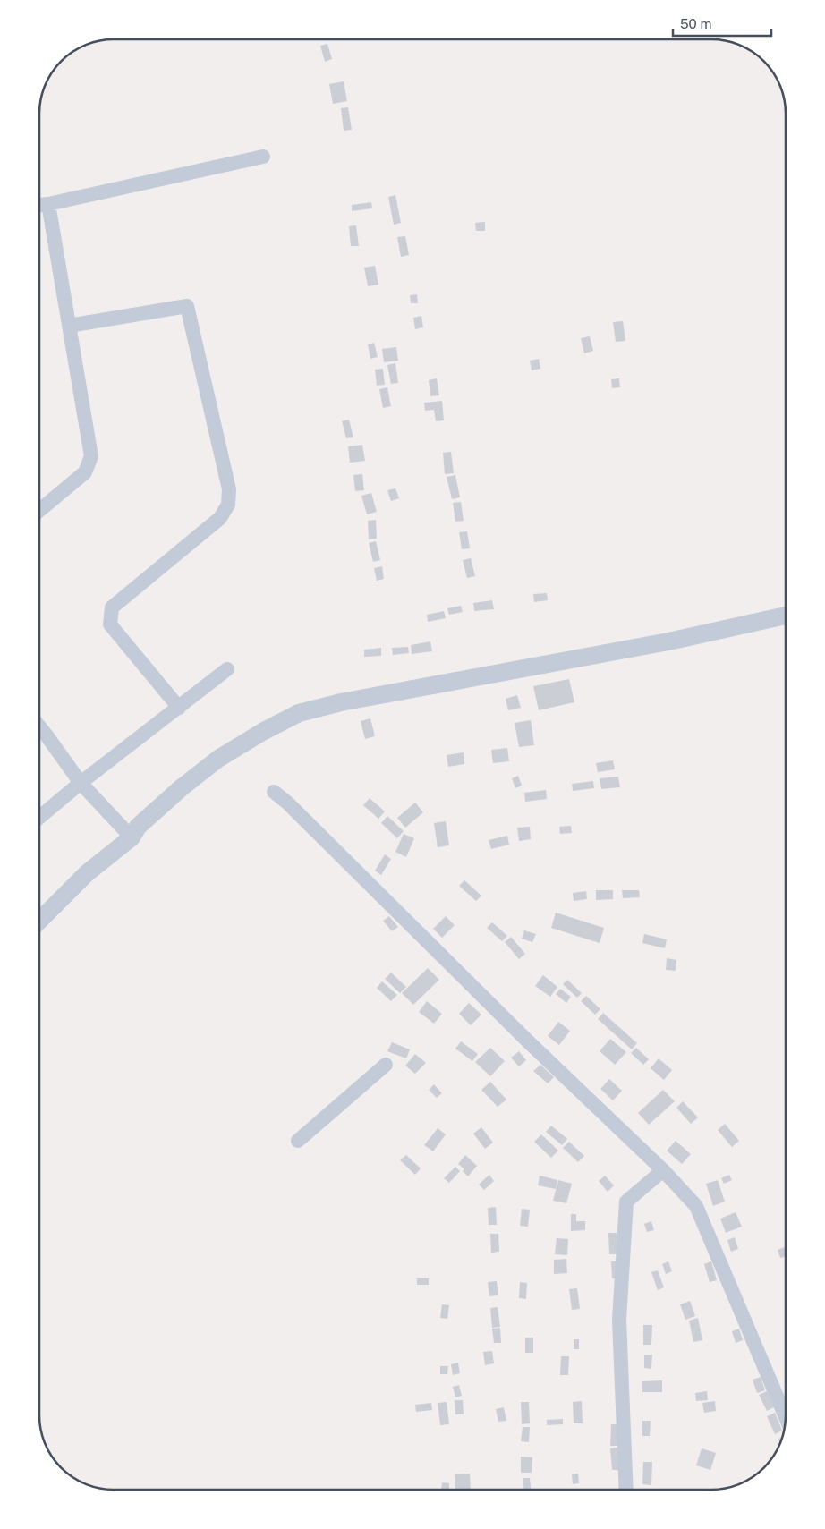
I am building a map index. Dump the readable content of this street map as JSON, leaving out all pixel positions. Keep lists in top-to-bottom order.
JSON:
{
  "scale_bar": "50 m"
}
